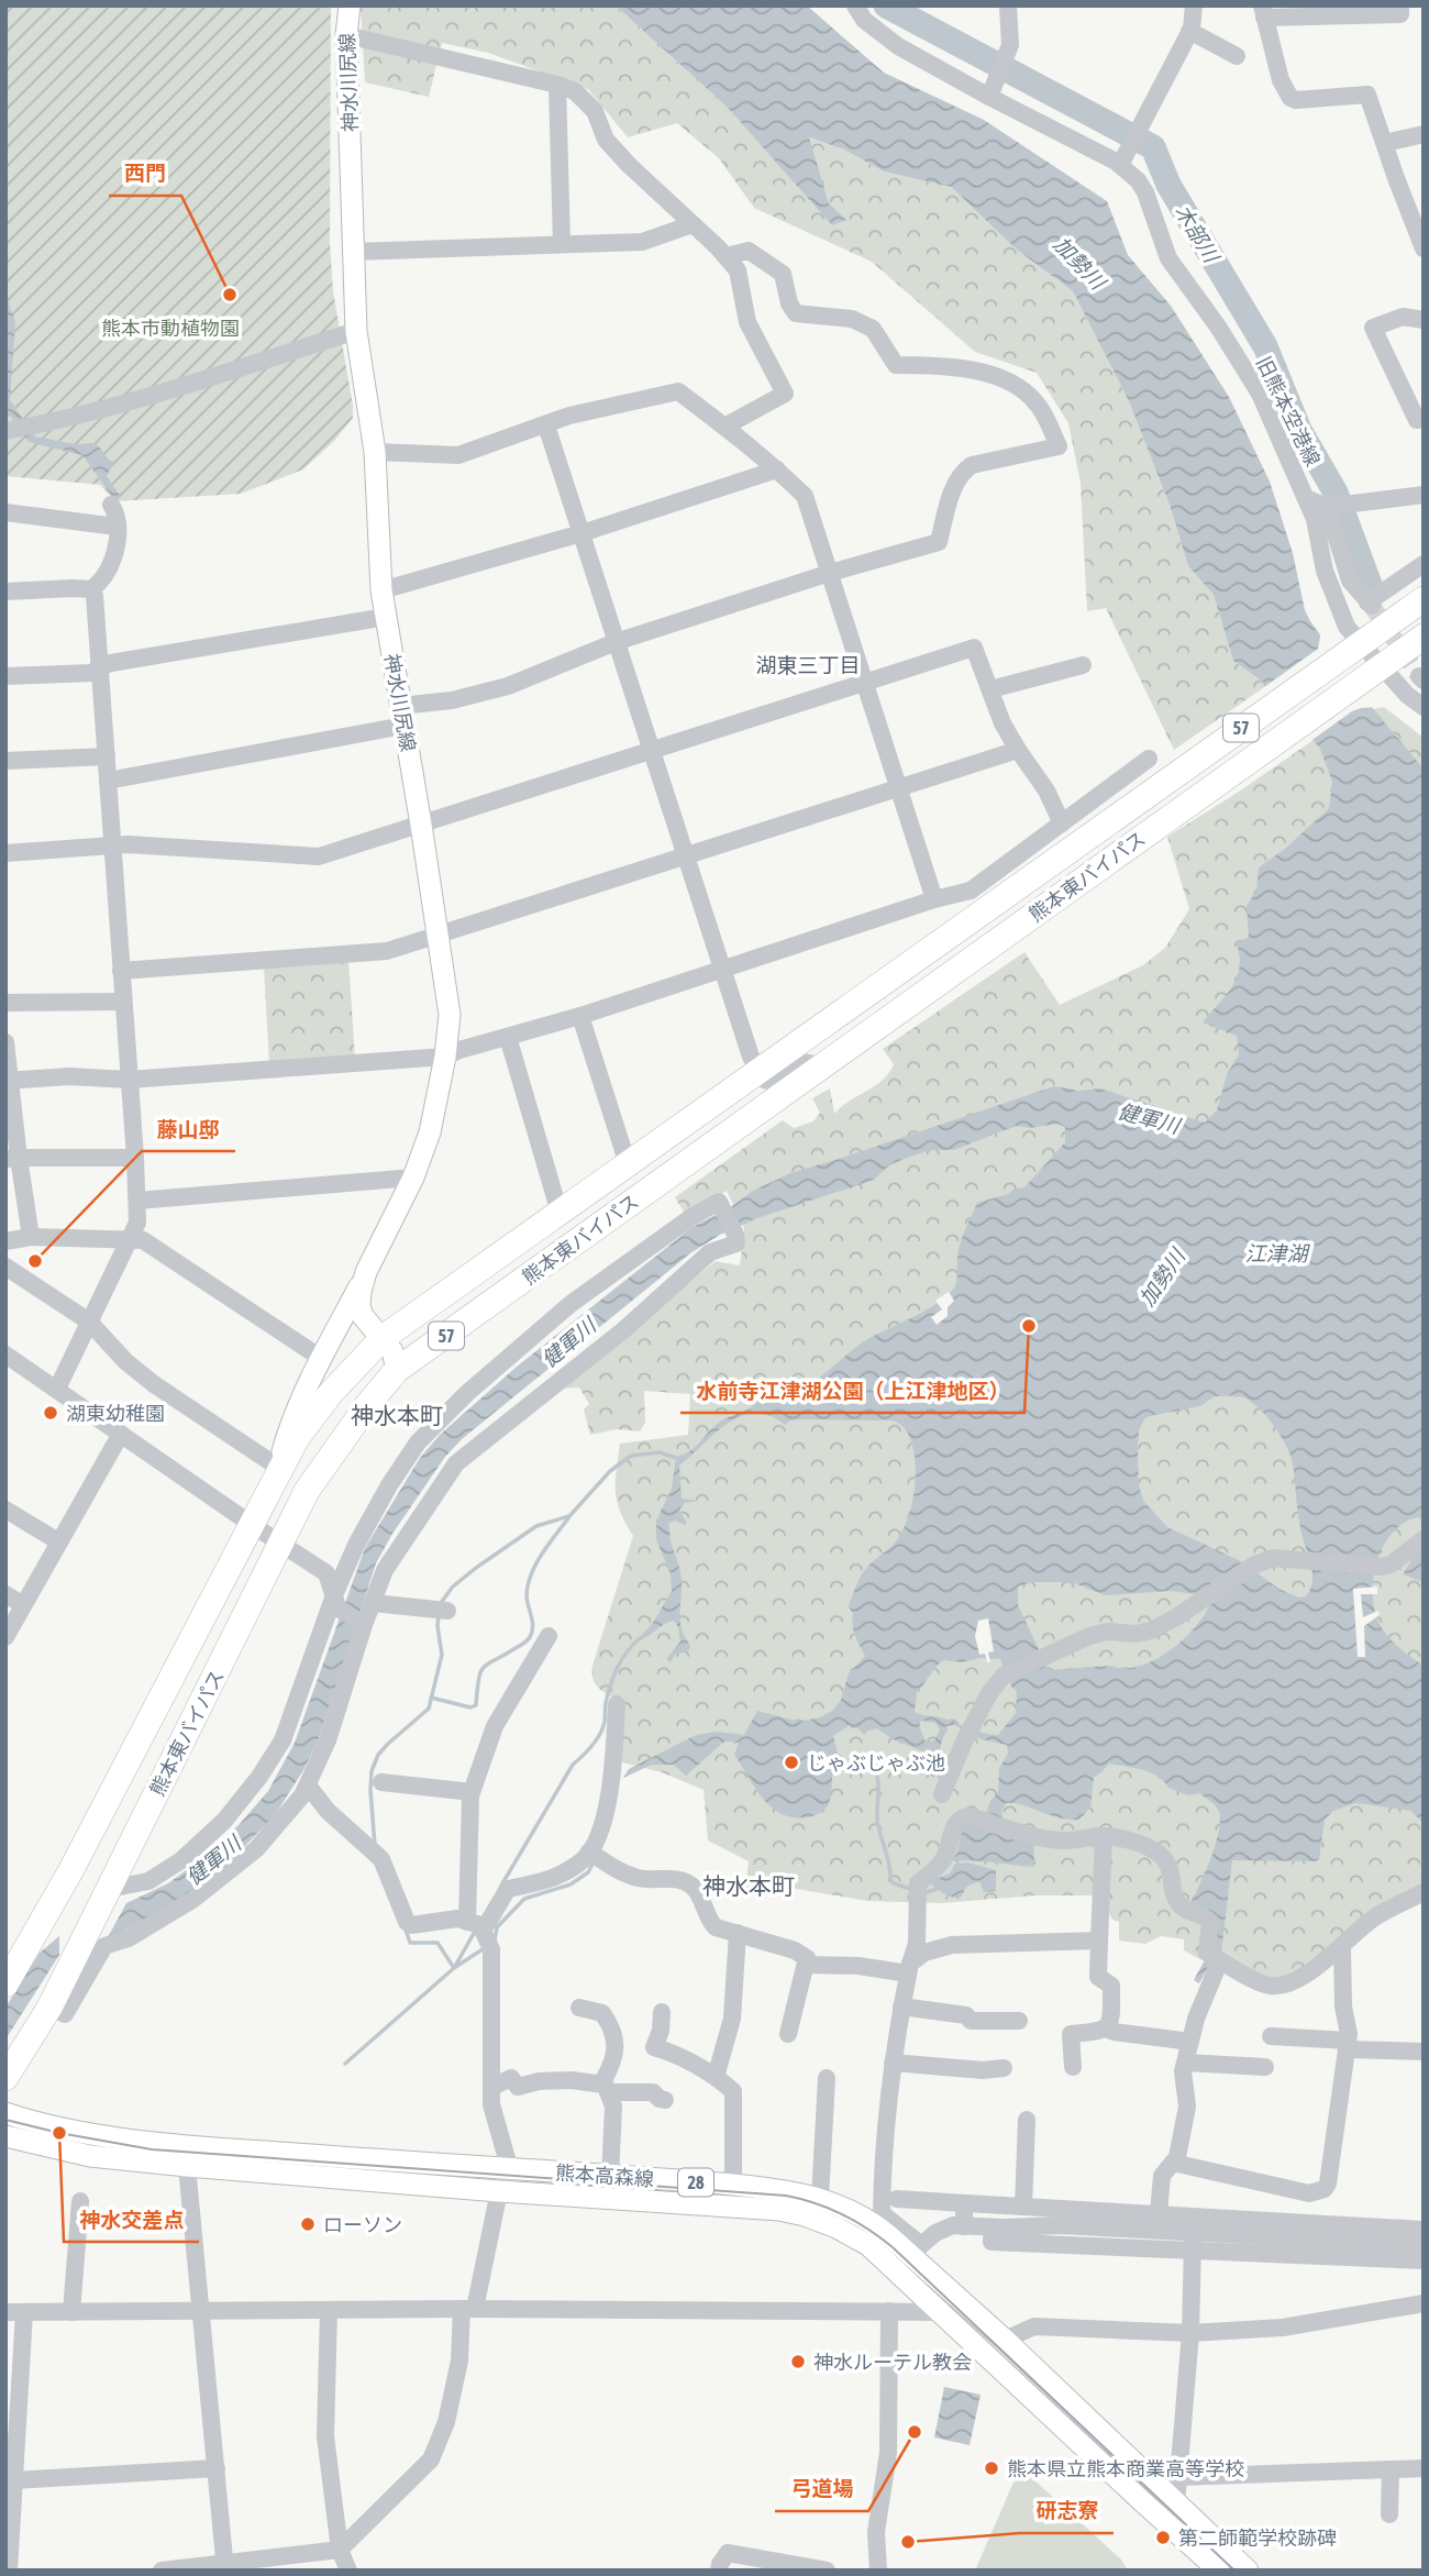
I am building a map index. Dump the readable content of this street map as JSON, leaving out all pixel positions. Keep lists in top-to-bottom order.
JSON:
{
  "streets": {
    "highway": ["57", "熊本東バイパス"],
    "main road": ["神水川尻線", "熊本高森線", "28"],
    "street": ["旧熊本空港線"]
  },
  "crossings": [
    ["神水川尻線", "熊本東バイパス"],
    ["旧熊本空港線", "熊本東バイパス"]
  ],
  "districts": ["湖東三丁目", "神水本町", "神水本町"],
  "water": [
    "木部川",
    "加勢川",
    "健軍川",
    "江津湖"
  ],
  "parks": ["熊本市動植物園"],
  "places": [
    "西門",
    "藤山邸",
    "水前寺江津湖公園（上江津地区）",
    "湖東幼稚園",
    "じゃぶじゃぶ池",
    "神水交差点",
    "ローソン",
    "神水ルーテル教会",
    "弓道場",
    "熊本県立熊本商業高等学校",
    "第二師範学校跡碑",
    "研志寮"
  ]
}
